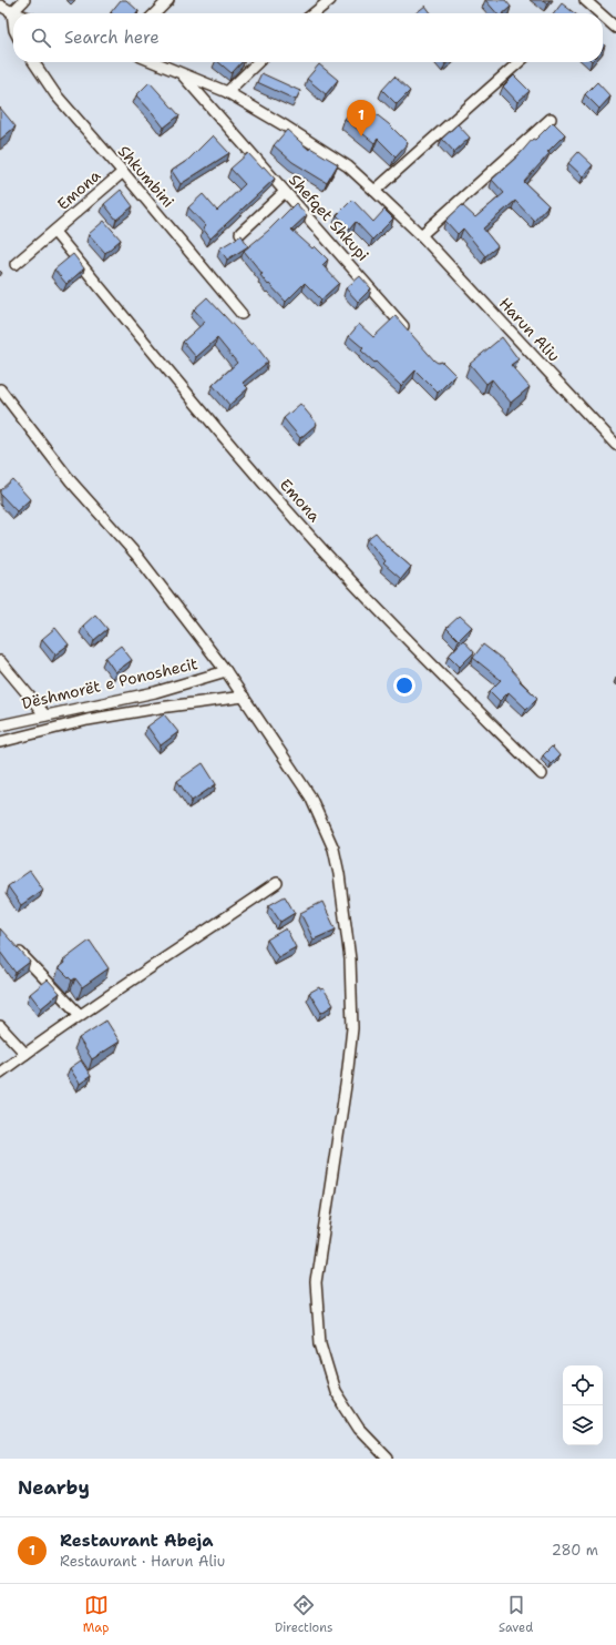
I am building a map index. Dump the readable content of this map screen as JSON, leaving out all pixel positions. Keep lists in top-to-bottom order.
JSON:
{
  "streets": {
    "street": [
      "Shkumbini",
      "Emona",
      "Shefqet Shkupi",
      "Harun Aliu",
      "Dëshmorët e Ponoshecit"
    ]
  },
  "crossings": [
    ["Shkumbini", "Emona"],
    ["Shefqet Shkupi", "Harun Aliu"]
  ],
  "page": {
    "search": "Search here",
    "pins": "1",
    "heading": "Nearby",
    "list": [
      {
        "mark": "1",
        "name": "Restaurant Abeja",
        "note": "Restaurant · Harun Aliu",
        "value": "280 m"
      }
    ],
    "nav": ["Map", "Directions", "Saved"]
  }
}
